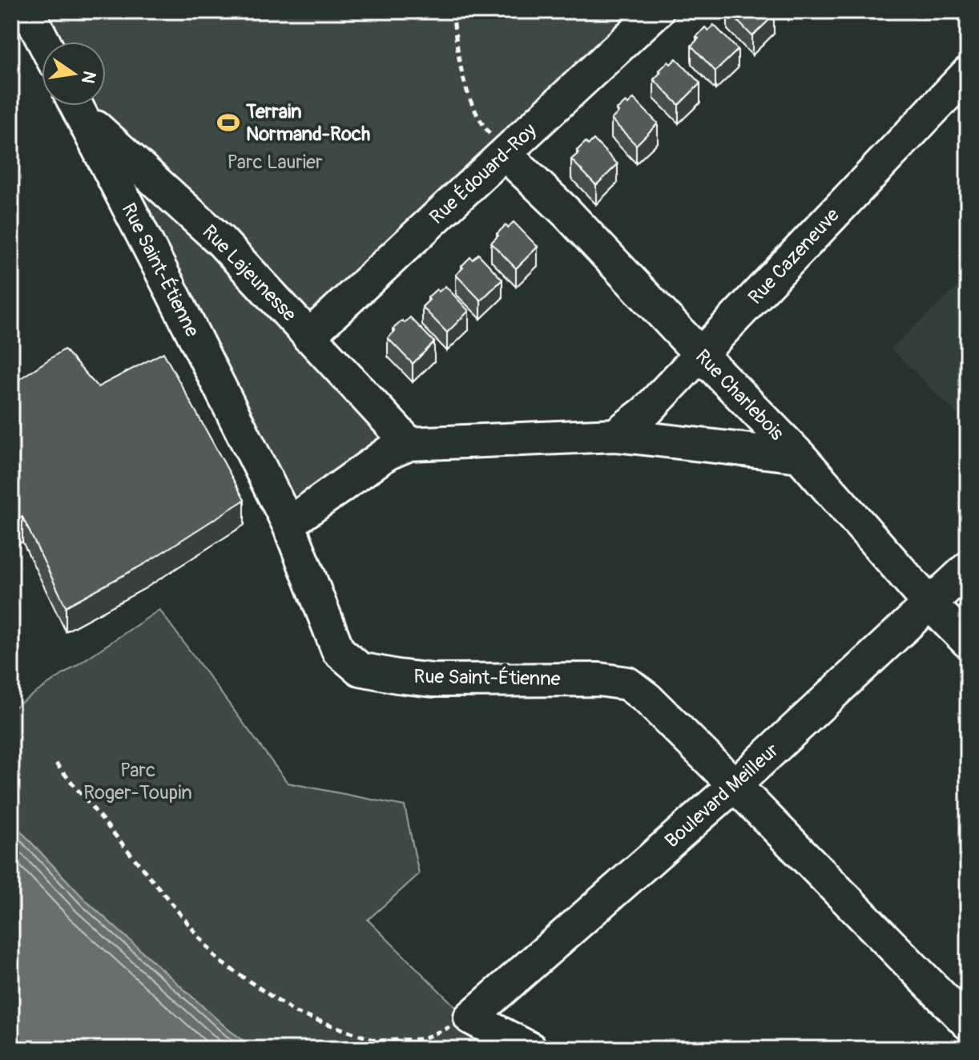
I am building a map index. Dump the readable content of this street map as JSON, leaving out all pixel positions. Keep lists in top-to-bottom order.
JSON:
{
  "streets": {
    "street": [
      "Rue Édouard-Roy",
      "Rue Cazeneuve",
      "Rue Saint-Étienne",
      "Rue Lajeunesse",
      "Rue Charlebois",
      "Boulevard Meilleur"
    ]
  },
  "crossings": [
    ["Rue Édouard-Roy", "Rue Lajeunesse"],
    ["Rue Édouard-Roy", "Rue Charlebois"],
    ["Rue Cazeneuve", "Rue Charlebois"],
    ["Rue Saint-Étienne", "Boulevard Meilleur"],
    ["Rue Charlebois", "Boulevard Meilleur"]
  ],
  "parks": ["Parc Laurier", "Parc Roger-Toupin"],
  "places": {
    "sports": ["Terrain Normand-Roch"]
  },
  "north": "right"
}
